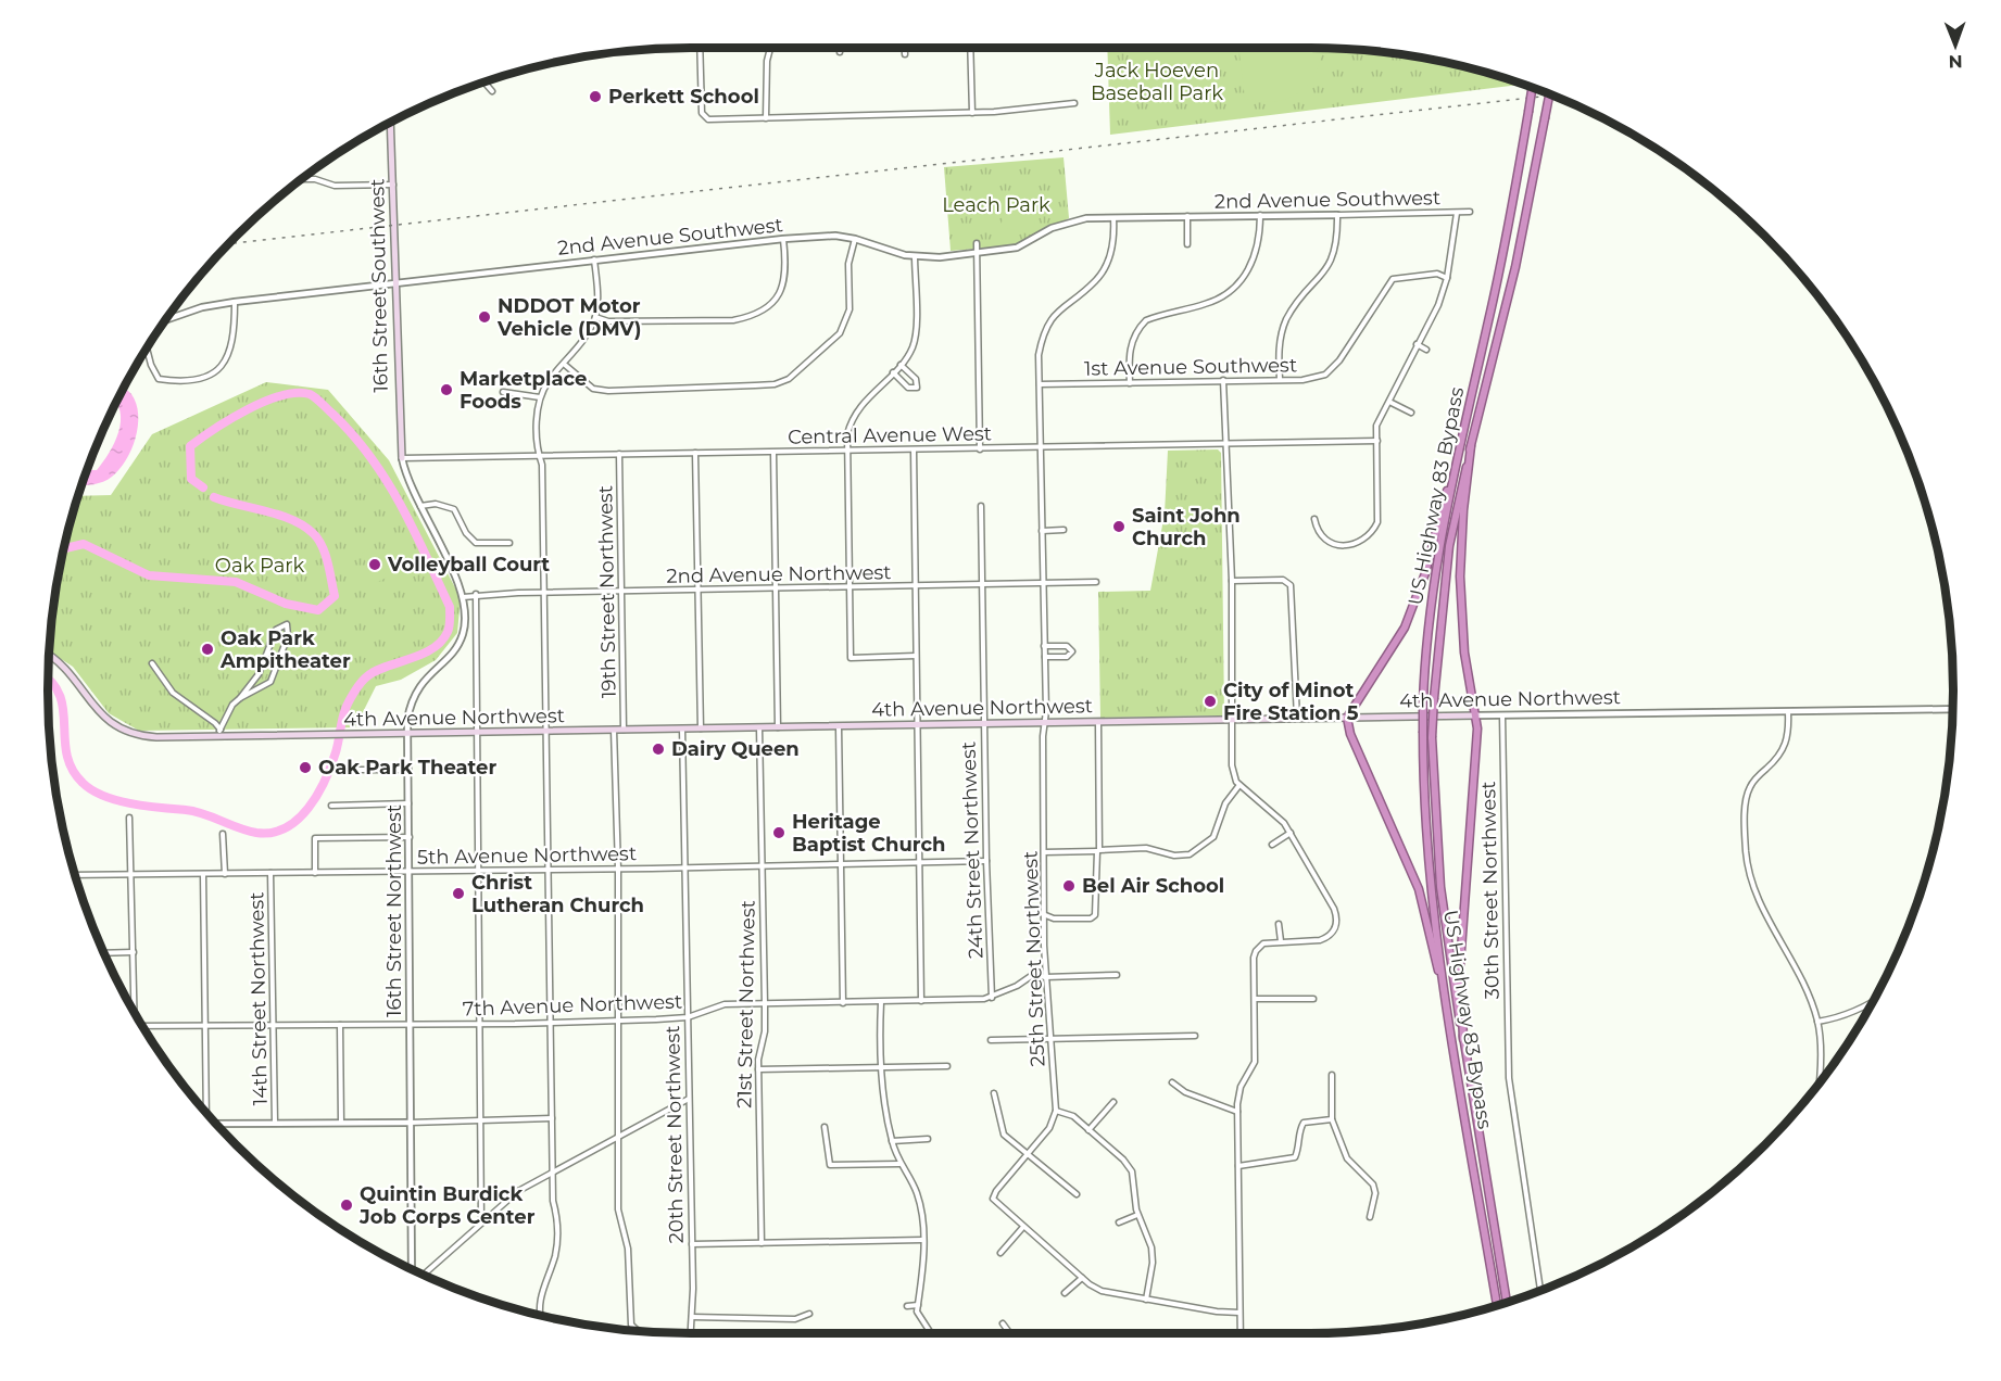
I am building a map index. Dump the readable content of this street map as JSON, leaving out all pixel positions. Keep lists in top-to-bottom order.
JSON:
{
  "streets": {
    "highway": ["US Highway 83 Bypass"],
    "main road": ["16th Street Southwest", "4th Avenue Northwest"],
    "street": [
      "2nd Avenue Southwest",
      "1st Avenue Southwest",
      "Central Avenue West",
      "2nd Avenue Northwest",
      "19th Street Northwest",
      "24th Street Northwest",
      "5th Avenue Northwest",
      "30th Street Northwest",
      "16th Street Northwest",
      "25th Street Northwest",
      "14th Street Northwest",
      "21st Street Northwest",
      "7th Avenue Northwest",
      "20th Street Northwest"
    ]
  },
  "crossings": [
    ["2nd Avenue Southwest", "16th Street Southwest"],
    ["2nd Avenue Southwest", "25th Street Northwest"],
    ["16th Street Southwest", "Central Avenue West"],
    ["16th Street Southwest", "16th Street Northwest"],
    ["1st Avenue Southwest", "25th Street Northwest"],
    ["Central Avenue West", "19th Street Northwest"],
    ["Central Avenue West", "16th Street Northwest"],
    ["Central Avenue West", "25th Street Northwest"],
    ["2nd Avenue Northwest", "19th Street Northwest"],
    ["2nd Avenue Northwest", "24th Street Northwest"],
    ["2nd Avenue Northwest", "16th Street Northwest"],
    ["2nd Avenue Northwest", "25th Street Northwest"],
    ["19th Street Northwest", "4th Avenue Northwest"],
    ["4th Avenue Northwest", "24th Street Northwest"],
    ["4th Avenue Northwest", "30th Street Northwest"],
    ["4th Avenue Northwest", "16th Street Northwest"],
    ["4th Avenue Northwest", "25th Street Northwest"],
    ["4th Avenue Northwest", "21st Street Northwest"],
    ["4th Avenue Northwest", "20th Street Northwest"],
    ["24th Street Northwest", "5th Avenue Northwest"],
    ["24th Street Northwest", "7th Avenue Northwest"],
    ["5th Avenue Northwest", "16th Street Northwest"],
    ["5th Avenue Northwest", "14th Street Northwest"],
    ["5th Avenue Northwest", "21st Street Northwest"],
    ["5th Avenue Northwest", "20th Street Northwest"],
    ["16th Street Northwest", "7th Avenue Northwest"],
    ["25th Street Northwest", "7th Avenue Northwest"],
    ["14th Street Northwest", "7th Avenue Northwest"],
    ["21st Street Northwest", "7th Avenue Northwest"],
    ["7th Avenue Northwest", "20th Street Northwest"]
  ],
  "parks": ["Jack Hoeven Baseball Park", "Leach Park", "Oak Park"],
  "places": [
    "Perkett School",
    "NDDOT Motor Vehicle (DMV)",
    "Marketplace Foods",
    "Saint John Church",
    "Volleyball Court",
    "Oak Park Ampitheater",
    "City of Minot Fire Station 5",
    "Dairy Queen",
    "Oak Park Theater",
    "Heritage Baptist Church",
    "Bel Air School",
    "Christ Lutheran Church",
    "Quintin Burdick Job Corps Center"
  ],
  "north": "bottom"
}
